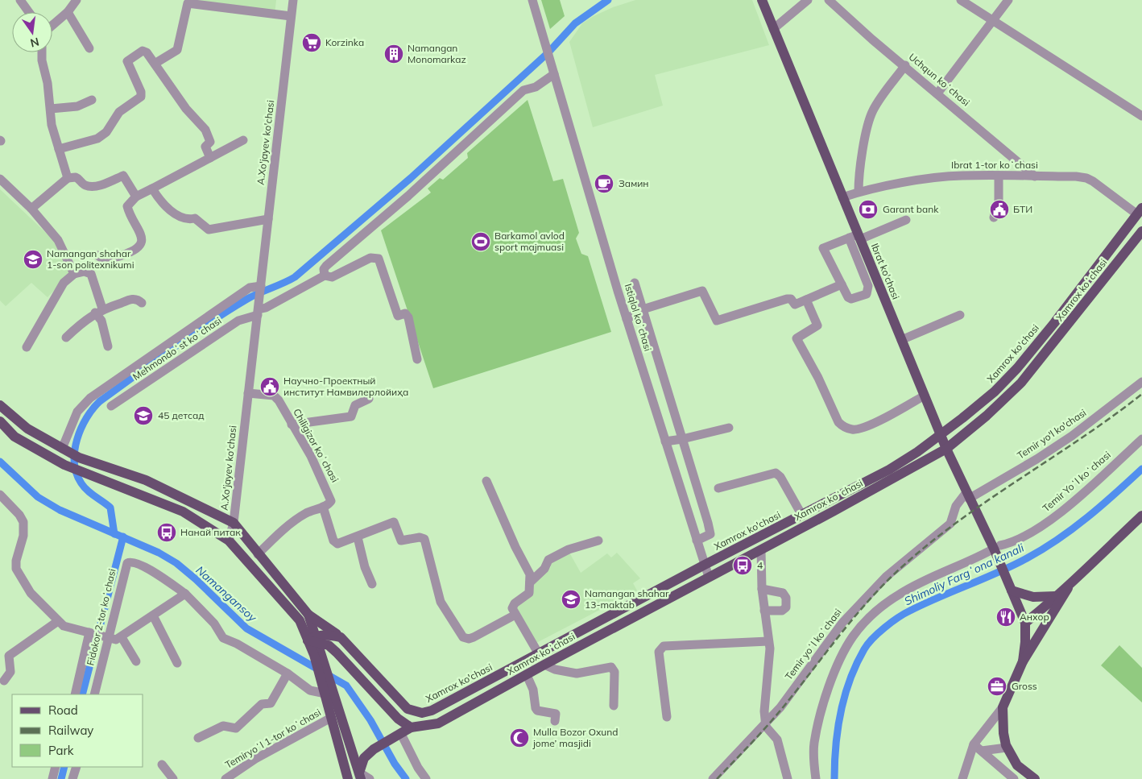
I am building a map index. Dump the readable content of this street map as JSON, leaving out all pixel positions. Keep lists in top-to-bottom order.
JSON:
{
  "streets": {
    "main road": ["Ibrat ko'chasi", "Xamrox koʻchasi", "Xamrox ko'chasi"],
    "street": [
      "Uchqun koʻchasi",
      "A.Xo'jayev ko'chasi",
      "Ibrat 1-tor koʻchasi",
      "Istiqlol koʻchasi",
      "Mehmondoʻst koʻchasi",
      "Temir yo'l ko'chasi",
      "Chiligizor koʻchasi",
      "Temir Yoʻl koʻchasi",
      "Fidokor 2-tor koʻchasi",
      "Temir yoʻl koʻchasi",
      "Temiryoʻl 1-tor koʻchasi"
    ]
  },
  "crossings": [
    ["Uchqun koʻchasi", "Ibrat 1-tor koʻchasi"],
    ["A.Xo'jayev ko'chasi", "Mehmondoʻst koʻchasi"],
    ["A.Xo'jayev ko'chasi", "Chiligizor koʻchasi"],
    ["Ibrat 1-tor koʻchasi", "Ibrat ko'chasi"],
    ["Ibrat 1-tor koʻchasi", "Xamrox ko'chasi"],
    ["Ibrat ko'chasi", "Xamrox koʻchasi"],
    ["Ibrat ko'chasi", "Xamrox ko'chasi"],
    ["Ibrat ko'chasi", "Temir yo'l ko'chasi"],
    ["Ibrat ko'chasi", "Temir Yoʻl koʻchasi"],
    ["Ibrat ko'chasi", "Temir yoʻl koʻchasi"],
    ["Xamrox koʻchasi", "Istiqlol koʻchasi"],
    ["Istiqlol koʻchasi", "Xamrox ko'chasi"],
    ["Temir yo'l ko'chasi", "Temir yoʻl koʻchasi"]
  ],
  "water": ["Shimoliy Fargʻona kanali", "Namangansoy"],
  "places": {
    "supermarket": ["Korzinka"],
    "building": ["Namangan Monomarkaz"],
    "cafe": ["Замин"],
    "bank": ["Garant bank"],
    "public building": ["БТИ", "Научно-Проектный институт Намвилерлойиҳа"],
    "sports": ["Barkamol avlod sport majmuasi"],
    "school or university": ["Namangan shahar 1-son politexnikumi", "45 детсад", "Namangan shahar 13-maktab"],
    "bus stop": ["Нанай питак", "4"],
    "restaurant": ["Анхор"],
    "office": ["Gross"],
    "mosque": ["Mulla Bozor Oxund jome’ masjidi"]
  },
  "legend": ["Road", "Railway", "Park"],
  "north": "bottom"
}
